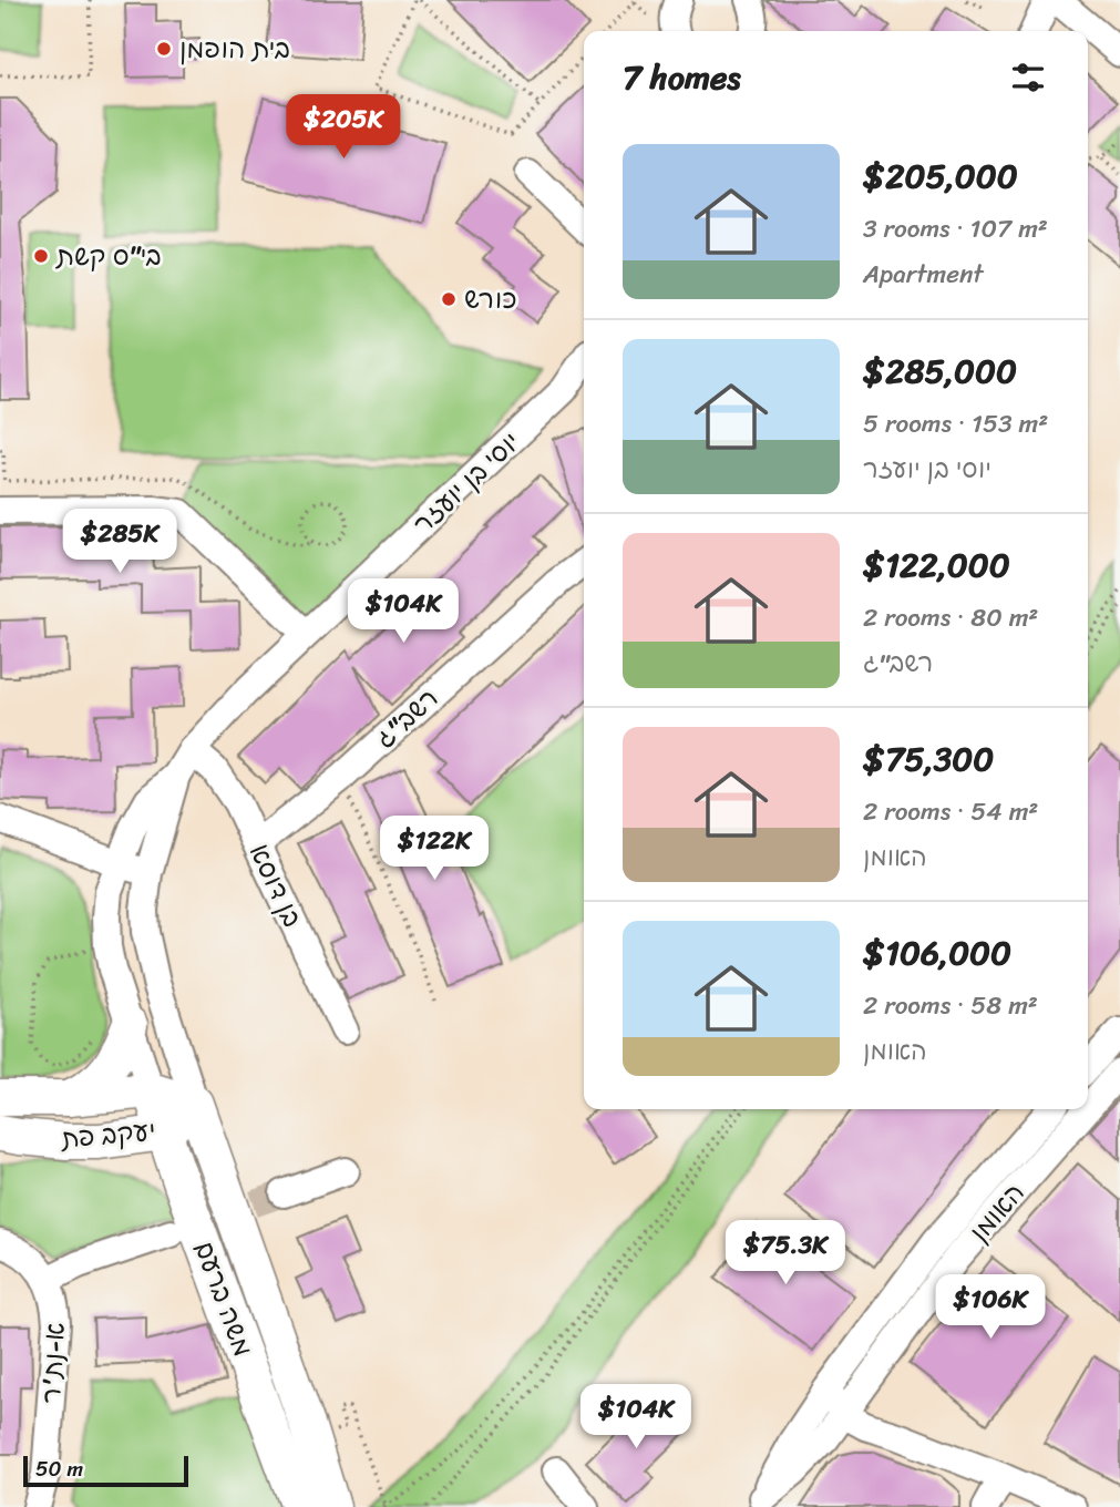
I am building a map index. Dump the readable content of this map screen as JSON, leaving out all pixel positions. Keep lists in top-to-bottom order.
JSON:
{
  "streets": {
    "main road": ["יעקב פת", "משה ברעם"],
    "street": [
      "יוסי בן יועזר",
      "רשב\"ג",
      "בן דוסא",
      "האומן",
      "א-נת'ר"
    ]
  },
  "crossings": [
    ["יוסי בן יועזר", "בן דוסא"],
    ["יוסי בן יועזר", "יעקב פת"],
    ["יוסי בן יועזר", "משה ברעם"],
    ["רשב\"ג", "בן דוסא"],
    ["יעקב פת", "משה ברעם"]
  ],
  "places": ["בית הופמן", "בי\"ס קשת", "כורש"],
  "scale_bar": "50 m",
  "page": {
    "heading": "7 homes",
    "price": [
      "$205K",
      "$285K",
      "$104K",
      "$122K",
      "$75.3K",
      "$106K",
      "$104K"
    ],
    "list": [
      {
        "name": "$205,000",
        "note": "3 rooms · 107 m² · Apartment"
      },
      {
        "name": "$285,000",
        "note": "5 rooms · 153 m² · יוסי בן יועזר"
      },
      {
        "name": "$122,000",
        "note": "2 rooms · 80 m² · רשב\"ג"
      },
      {
        "name": "$75,300",
        "note": "2 rooms · 54 m² · האומן"
      },
      {
        "name": "$106,000",
        "note": "2 rooms · 58 m² · האומן"
      }
    ],
    "scale": "50 m"
  }
}
